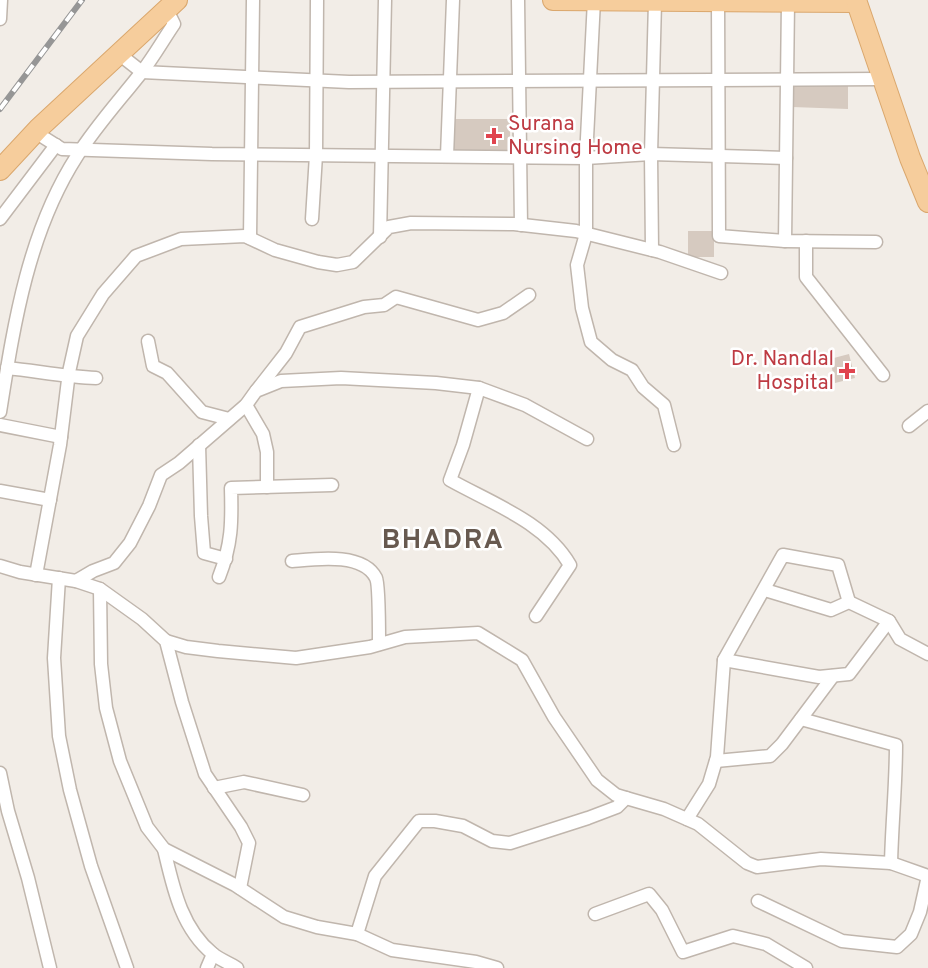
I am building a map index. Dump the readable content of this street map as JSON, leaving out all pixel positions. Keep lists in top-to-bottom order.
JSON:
{
  "districts": ["BHADRA"],
  "places": {
    "health": ["Surana Nursing Home", "Dr. Nandlal Hospital"]
  }
}
